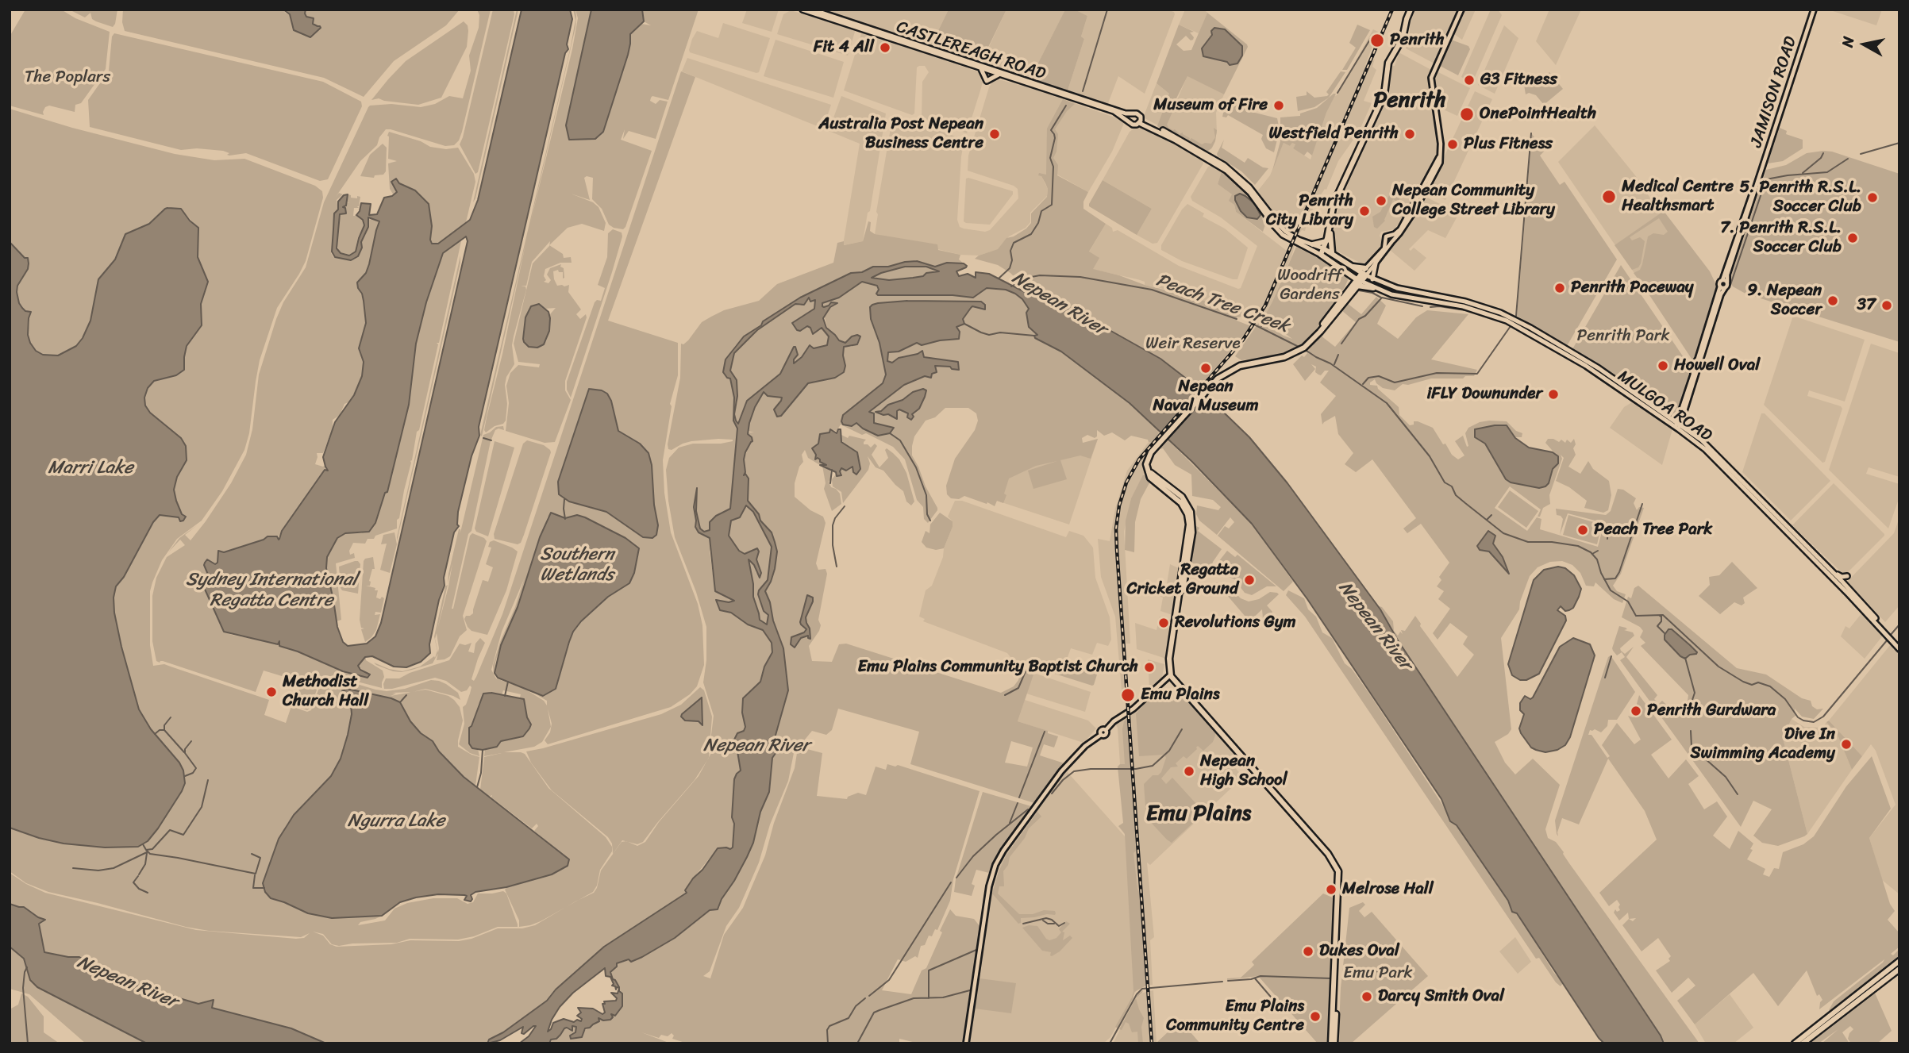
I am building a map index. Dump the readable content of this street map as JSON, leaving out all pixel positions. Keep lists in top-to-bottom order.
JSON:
{
  "streets": {
    "main road": ["CASTLEREAGH ROAD", "JAMISON ROAD", "MULGOA ROAD"]
  },
  "districts": ["Penrith", "Emu Plains"],
  "water": [
    "Nepean River",
    "Peach Tree Creek",
    "Marri Lake",
    "Southern Wetlands",
    "Sydney International Regatta Centre",
    "Ngurra Lake"
  ],
  "parks": [
    "The Poplars",
    "Woodriff Gardens",
    "Penrith Park",
    "Weir Reserve",
    "Emu Park"
  ],
  "places": [
    "Penrith",
    "Fit 4 All",
    "G3 Fitness",
    "Museum of Fire",
    "OnePointHealth",
    "Australia Post Nepean Business Centre",
    "Westfield Penrith",
    "Plus Fitness",
    "Medical Centre Healthsmart",
    "5. Penrith R.S.L. Soccer Club",
    "Nepean Community College Street Library",
    "Penrith City Library",
    "7. Penrith R.S.L. Soccer Club",
    "Penrith Paceway",
    "9. Nepean Soccer",
    "37",
    "Howell Oval",
    "Nepean Naval Museum",
    "iFLY Downunder",
    "Peach Tree Park",
    "Regatta Cricket Ground",
    "Revolutions Gym",
    "Emu Plains Community Baptist Church",
    "Methodist Church Hall",
    "Emu Plains",
    "Penrith Gurdwara",
    "Dive In Swimming Academy",
    "Nepean High School",
    "Melrose Hall",
    "Dukes Oval",
    "Darcy Smith Oval",
    "Emu Plains Community Centre"
  ],
  "north": "left"
}
